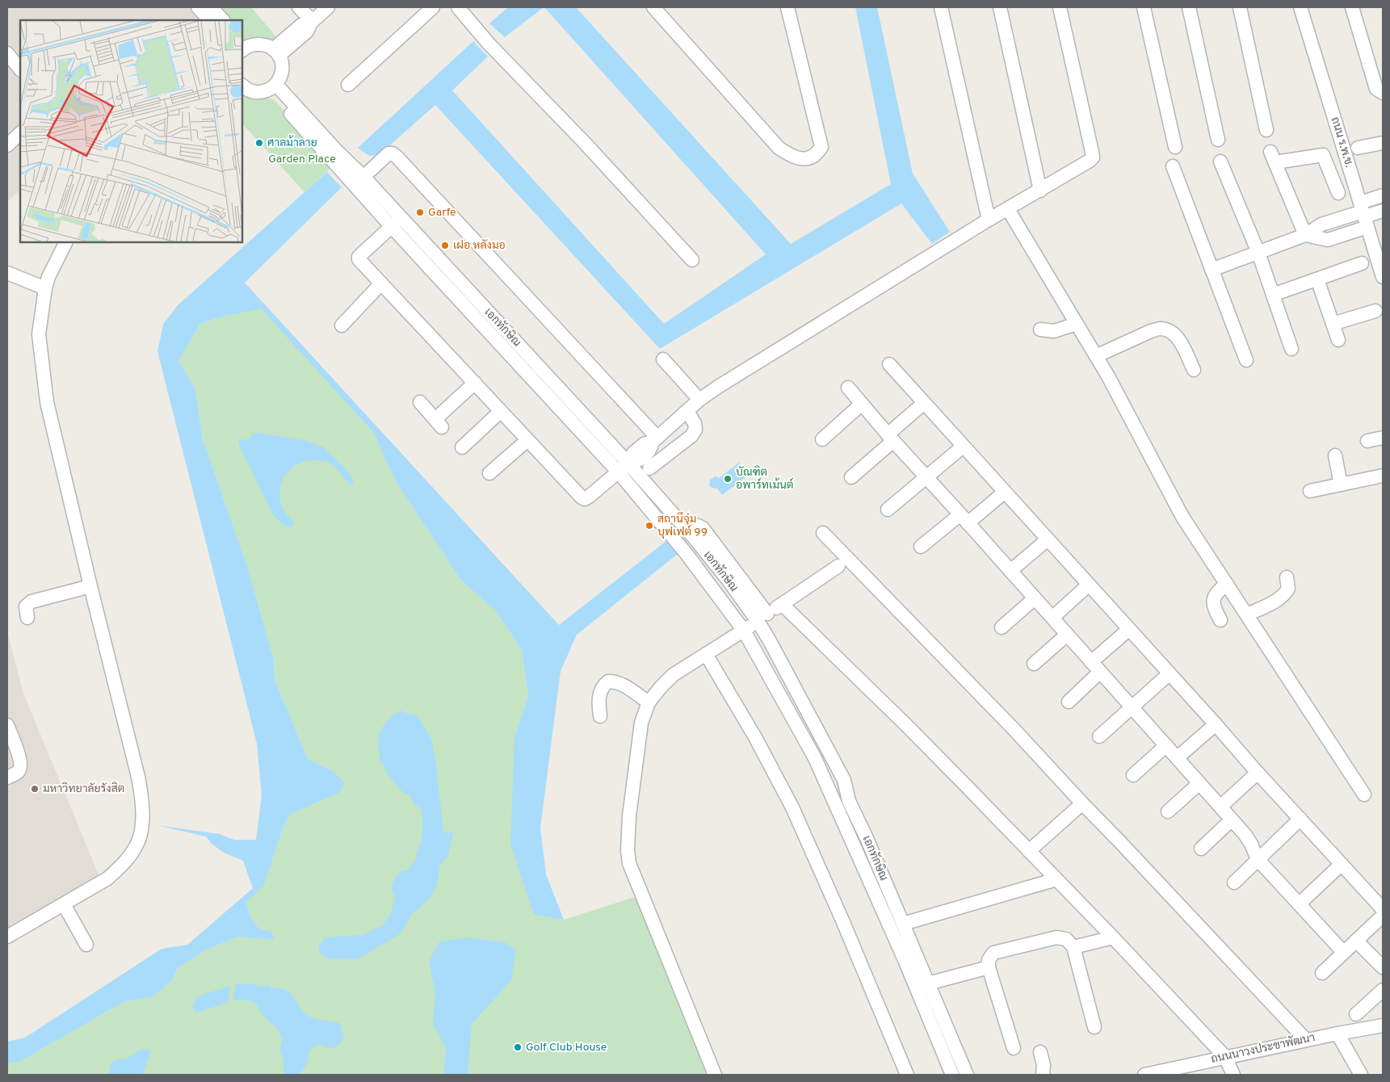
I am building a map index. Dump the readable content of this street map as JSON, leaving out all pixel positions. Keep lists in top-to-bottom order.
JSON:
{
  "streets": {
    "street": ["ถนน ร.พ.ช.", "เอกทักษิณ", "ถนนนาวงประชาพัฒนา"]
  },
  "parks": ["Garden Place"],
  "places": [
    "ศาลม้าลาย",
    "Garfe",
    "เฝอ หลังมอ",
    "บัณฑิต อพาร์ทเม้นต์",
    "สถานีจุ่ม บุฟเฟต์ 99",
    "มหาวิทยาลัยรังสิต",
    "Golf Club House"
  ]
}
